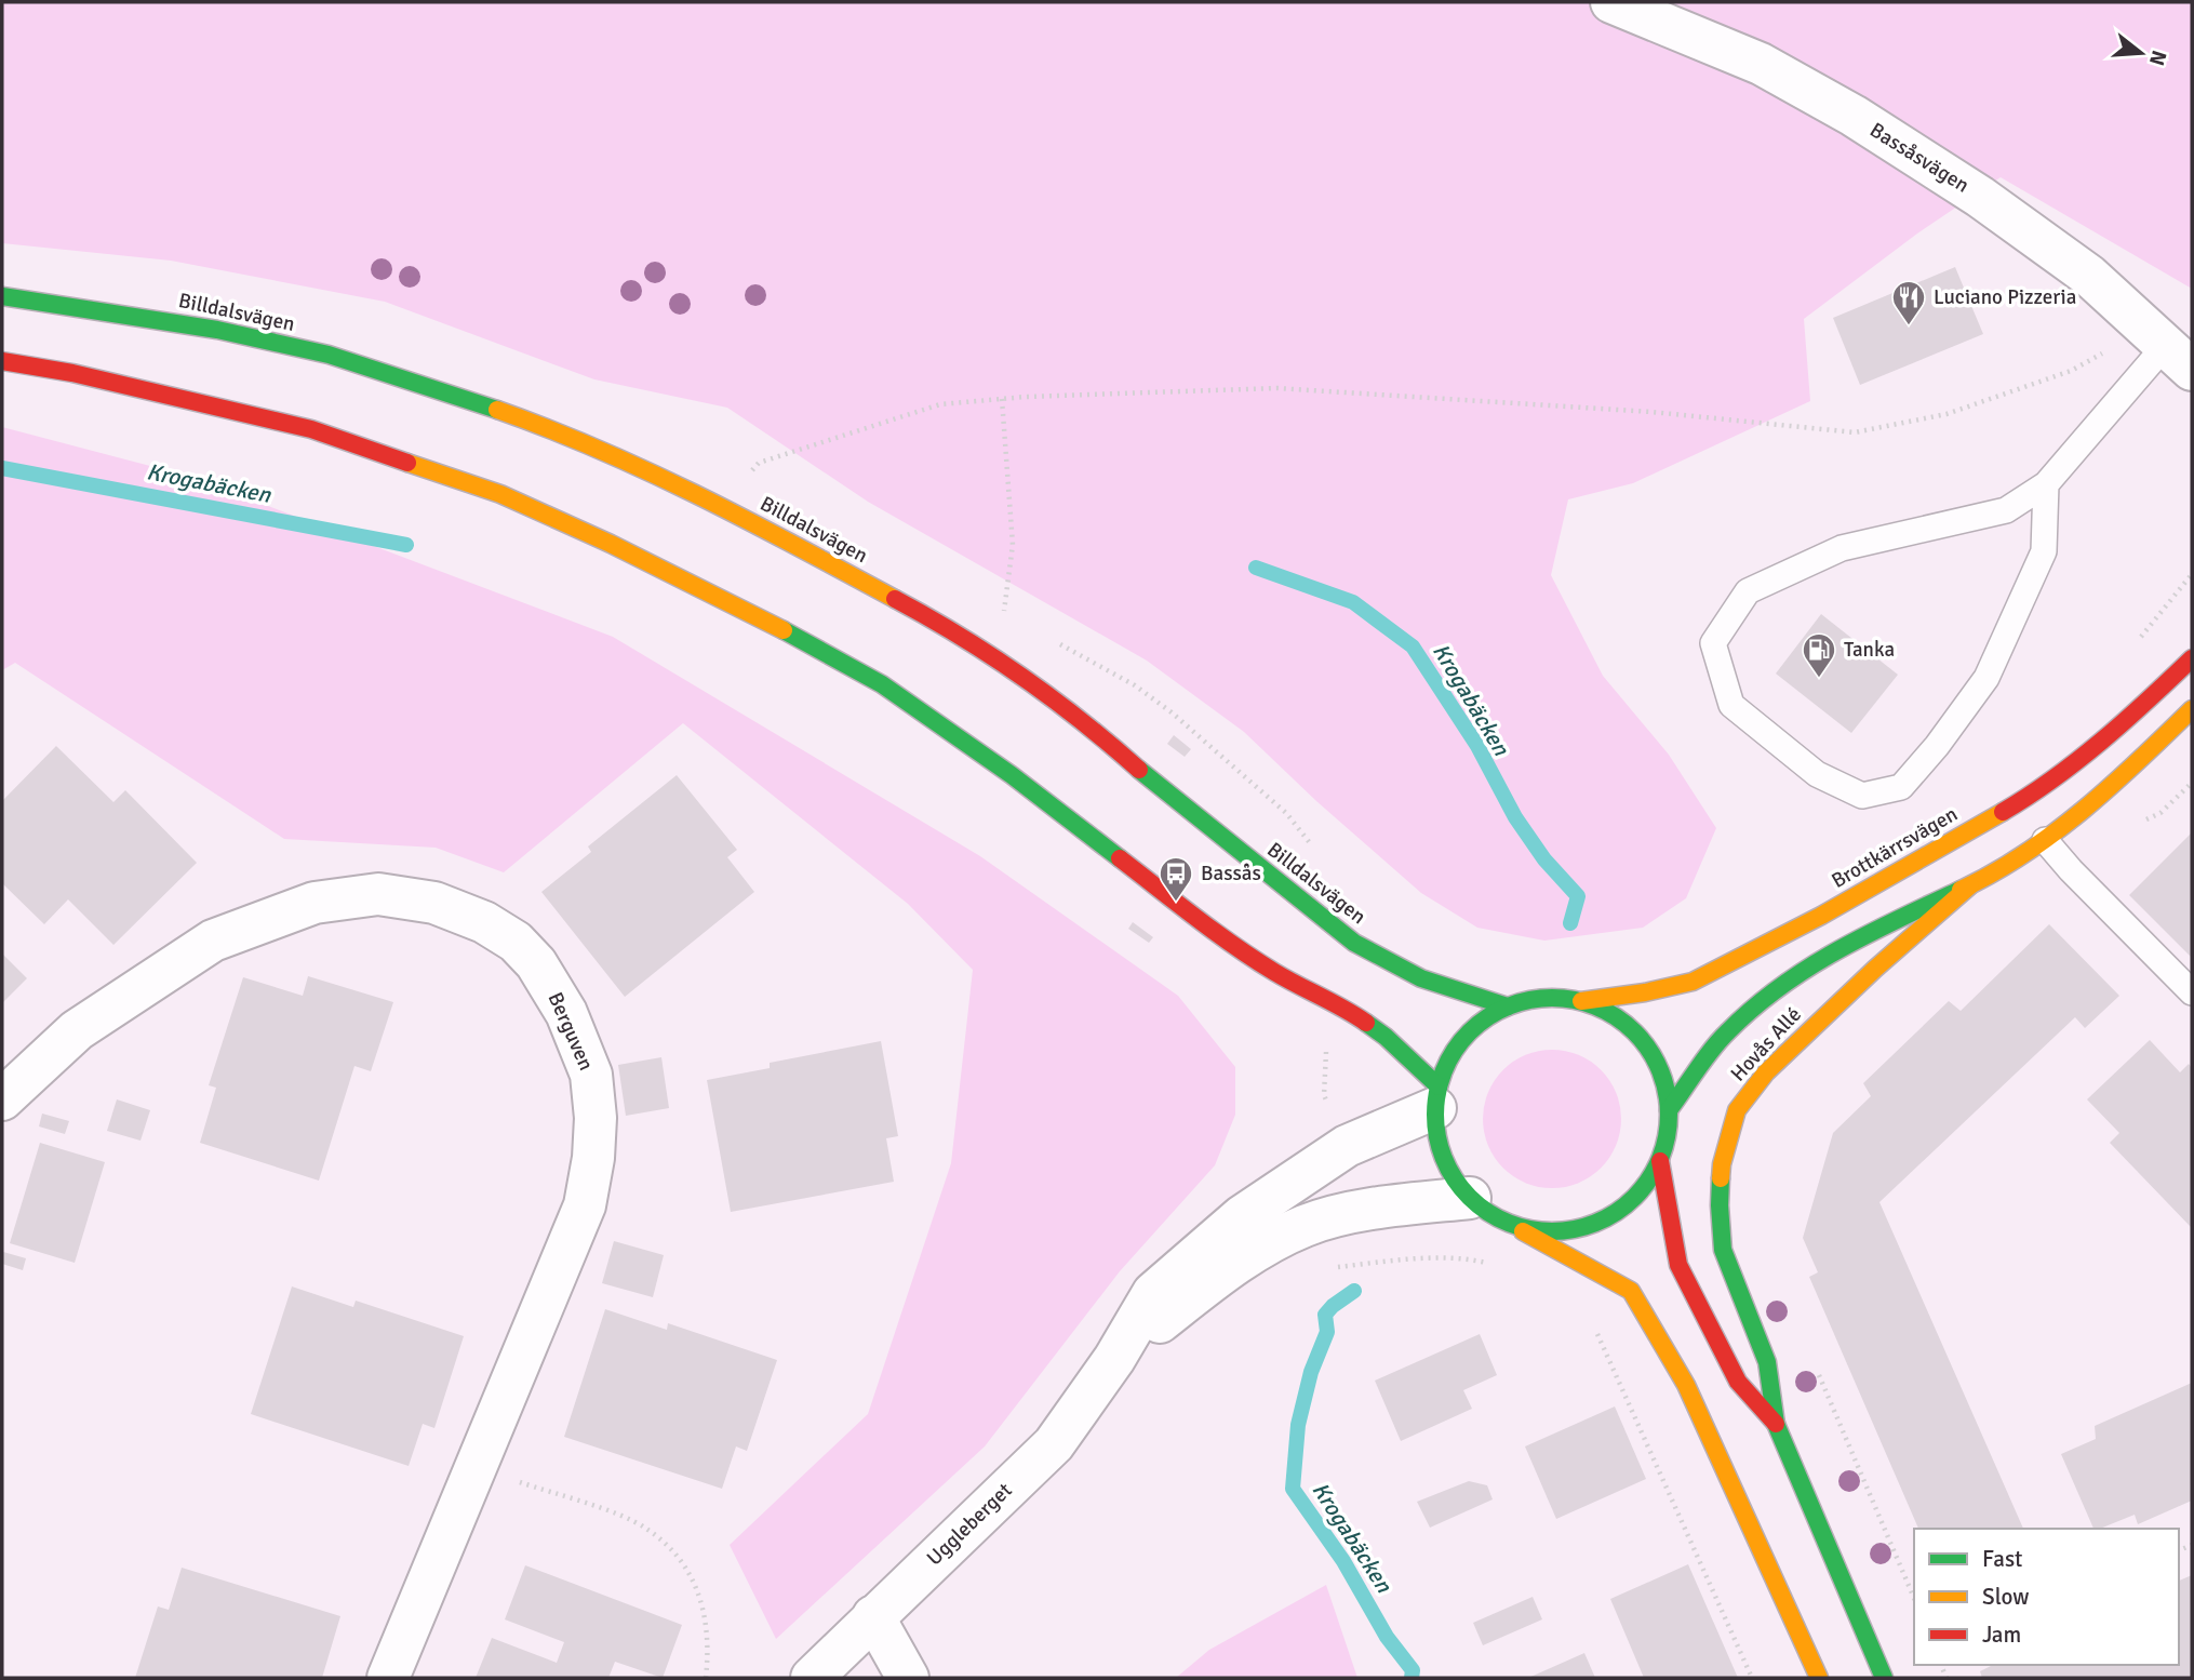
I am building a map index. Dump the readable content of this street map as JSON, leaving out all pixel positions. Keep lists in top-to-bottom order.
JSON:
{
  "streets": {
    "street": [
      "Bassåsvägen",
      "Billdalsvägen",
      "Brottkärrsvägen",
      "Berguven",
      "Hovås Allé",
      "Uggleberget"
    ]
  },
  "crossings": [
    ["Billdalsvägen", "Brottkärrsvägen"],
    ["Billdalsvägen", "Hovås Allé"],
    ["Billdalsvägen", "Uggleberget"],
    ["Brottkärrsvägen", "Hovås Allé"],
    ["Brottkärrsvägen", "Uggleberget"],
    ["Hovås Allé", "Uggleberget"]
  ],
  "water": ["Krogabäcken"],
  "places": {
    "restaurant": ["Luciano Pizzeria"],
    "fuel station": ["Tanka"],
    "bus stop": ["Bassås"]
  },
  "legend": ["Fast", "Slow", "Jam"],
  "north": "right"
}
